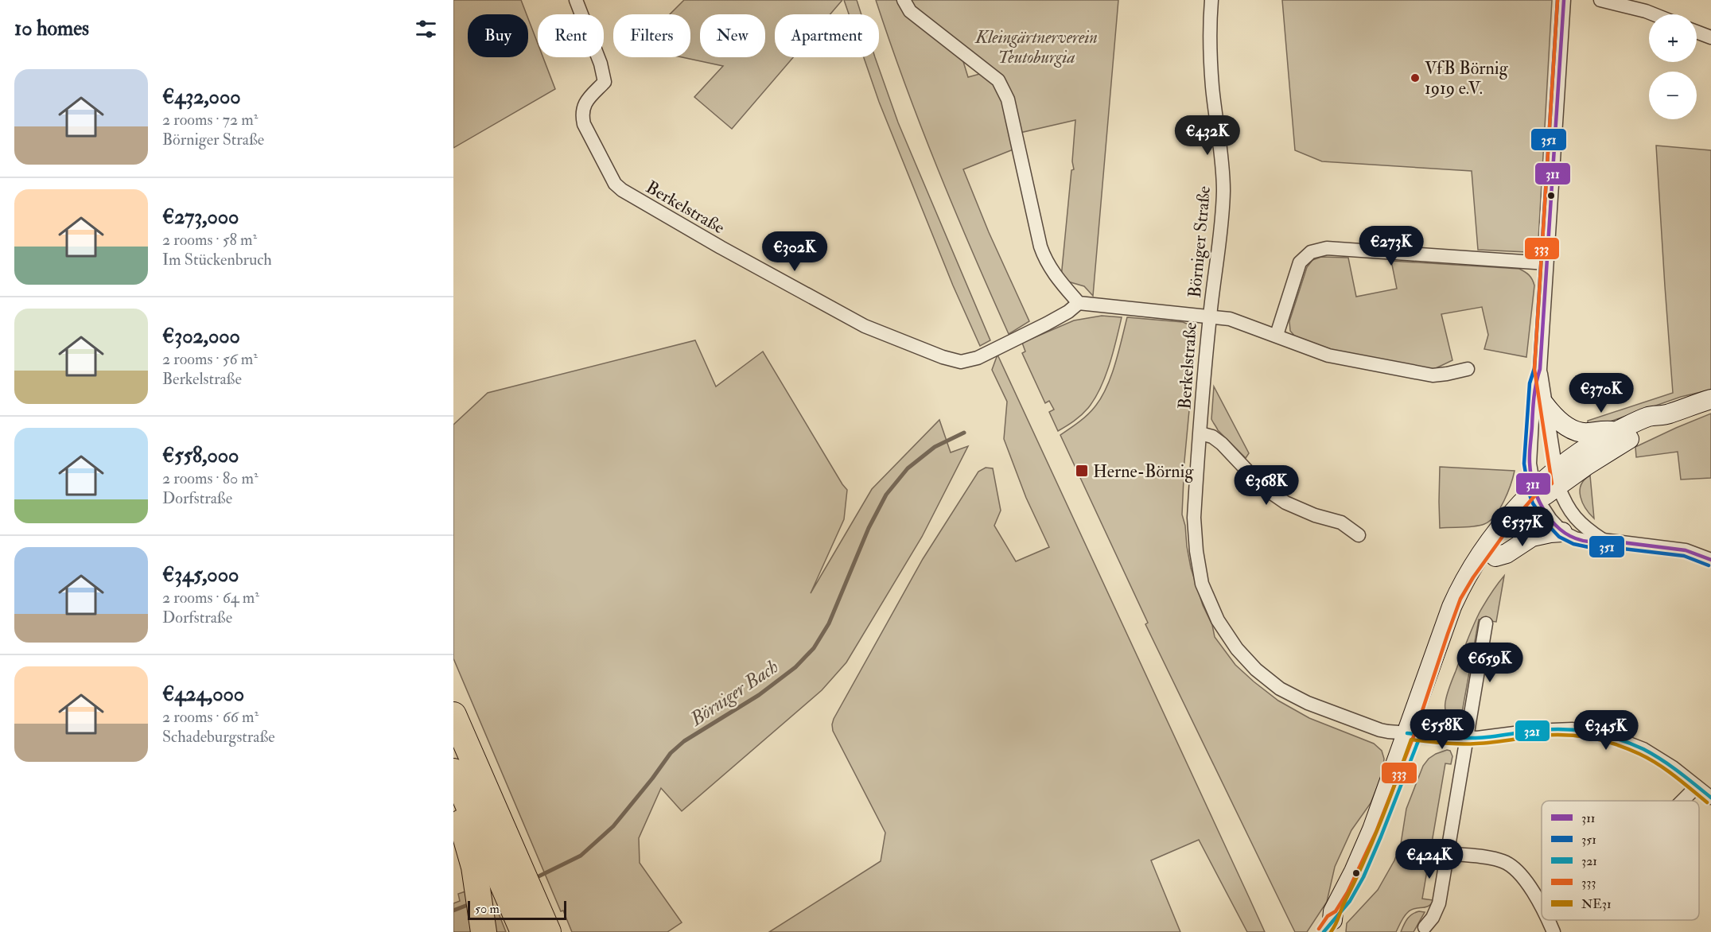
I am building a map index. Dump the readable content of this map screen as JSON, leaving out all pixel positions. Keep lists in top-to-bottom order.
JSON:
{
  "streets": {
    "street": ["Berkelstraße", "Börniger Straße"]
  },
  "crossings": [
    ["Berkelstraße", "Börniger Straße"]
  ],
  "water": ["Börniger Bach"],
  "parks": ["Kleingärtnerverein Teutoburgia"],
  "places": {
    "other": ["VfB Börnig 1919 e.V."],
    "transit": ["Herne-Börnig"]
  },
  "lines": [
    "transit line 311",
    "transit line 351",
    "transit line 333",
    "transit line 321",
    "transit line NE31"
  ],
  "legend": [
    "311",
    "351",
    "321",
    "333",
    "NE31"
  ],
  "scale_bar": "50 m",
  "page": {
    "heading": "10 homes",
    "map_buttons": ["+", "−"],
    "chip": [
      "Buy",
      "Rent",
      "Filters",
      "New",
      "Apartment"
    ],
    "list": [
      {
        "name": "€432,000",
        "note": "2 rooms · 72 m² · Börniger Straße"
      },
      {
        "name": "€273,000",
        "note": "2 rooms · 58 m² · Im Stückenbruch"
      },
      {
        "name": "€302,000",
        "note": "2 rooms · 56 m² · Berkelstraße"
      },
      {
        "name": "€558,000",
        "note": "2 rooms · 80 m² · Dorfstraße"
      },
      {
        "name": "€345,000",
        "note": "2 rooms · 64 m² · Dorfstraße"
      },
      {
        "name": "€424,000",
        "note": "2 rooms · 66 m² · Schadeburgstraße"
      }
    ],
    "price": [
      "€432K",
      "€273K",
      "€302K",
      "€370K",
      "€368K",
      "€537K",
      "€659K",
      "€558K",
      "€345K",
      "€424K"
    ],
    "scale": "50 m"
  }
}
